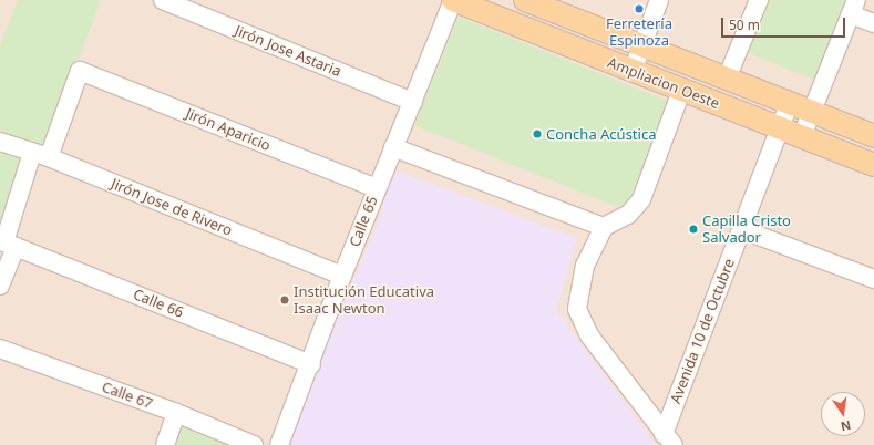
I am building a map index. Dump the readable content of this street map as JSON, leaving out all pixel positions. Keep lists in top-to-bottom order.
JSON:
{
  "streets": {
    "main road": ["Ampliacion Oeste"],
    "street": [
      "Jirón Jose Astaria",
      "Jirón Aparicio",
      "Jirón Jose de Rivero",
      "Calle 65",
      "Calle 66",
      "Avenida 10 de Octubre",
      "Calle 67"
    ]
  },
  "crossings": [
    ["Jirón Jose Astaria", "Calle 65"],
    ["Ampliacion Oeste", "Calle 65"],
    ["Ampliacion Oeste", "Avenida 10 de Octubre"],
    ["Jirón Aparicio", "Jirón Jose de Rivero"],
    ["Jirón Aparicio", "Calle 65"],
    ["Jirón Jose de Rivero", "Calle 65"],
    ["Calle 65", "Calle 66"]
  ],
  "places": [
    "Ferretería Espinoza",
    "Concha Acústica",
    "Capilla Cristo Salvador",
    "Institución Educativa Isaac Newton"
  ],
  "scale_bar": "50 m",
  "north": "bottom"
}
